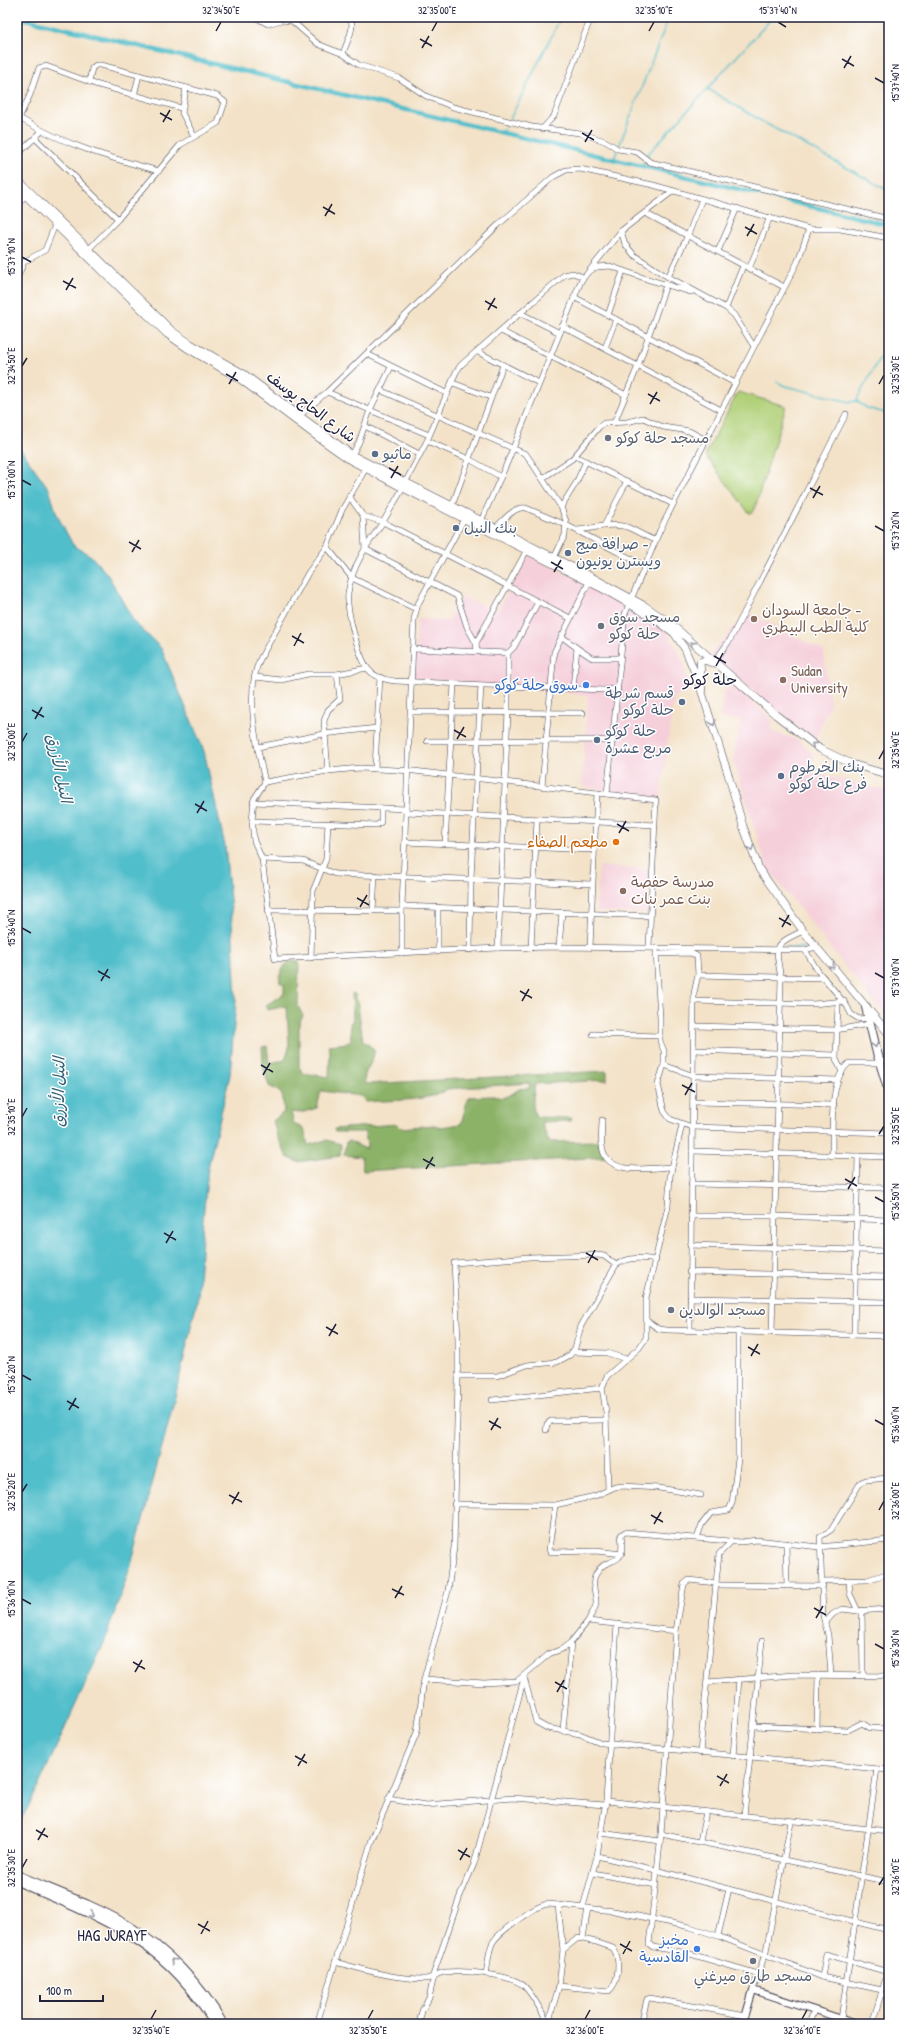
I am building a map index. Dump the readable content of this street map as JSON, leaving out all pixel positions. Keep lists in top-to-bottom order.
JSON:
{
  "streets": {
    "main road": ["شارع الحاج يوسف"]
  },
  "districts": ["حلة كوكو", "HAG JURAYF"],
  "water": ["النيل الأزرق"],
  "places": [
    "مسجد حلة كوكو",
    "ماثيو",
    "بنك النيل",
    "صرافة ميج - ويسترن يونيون",
    "جامعة السودان - كلية الطب البيطري",
    "مسجد سوق حلة كوكو",
    "Sudan University",
    "سوق حلة كوكو",
    "قسم شرطة حلة كوكو",
    "حلة كوكو مربع عشرة",
    "بنك الخرطوم فرع حلة كوكو",
    "مطعم الصفاء",
    "مدرسة حفصة بنت عمر بنات",
    "مسجد الوالدين",
    "مخبز القادسية",
    "مسجد طارق ميرغني"
  ],
  "scale_bar": "100 m",
  "coordinates": [
    "32°34'50\"E",
    "32°35'00\"E",
    "32°35'10\"E",
    "15°37'40\"N",
    "15°37'10\"N",
    "32°35'30\"E",
    "15°37'00\"N",
    "15°37'20\"N",
    "32°35'40\"E",
    "15°36'40\"N",
    "32°35'50\"E",
    "15°36'50\"N",
    "15°36'20\"N",
    "32°35'20\"E",
    "32°36'00\"E",
    "15°36'10\"N",
    "15°36'30\"N",
    "32°36'10\"E"
  ]
}
